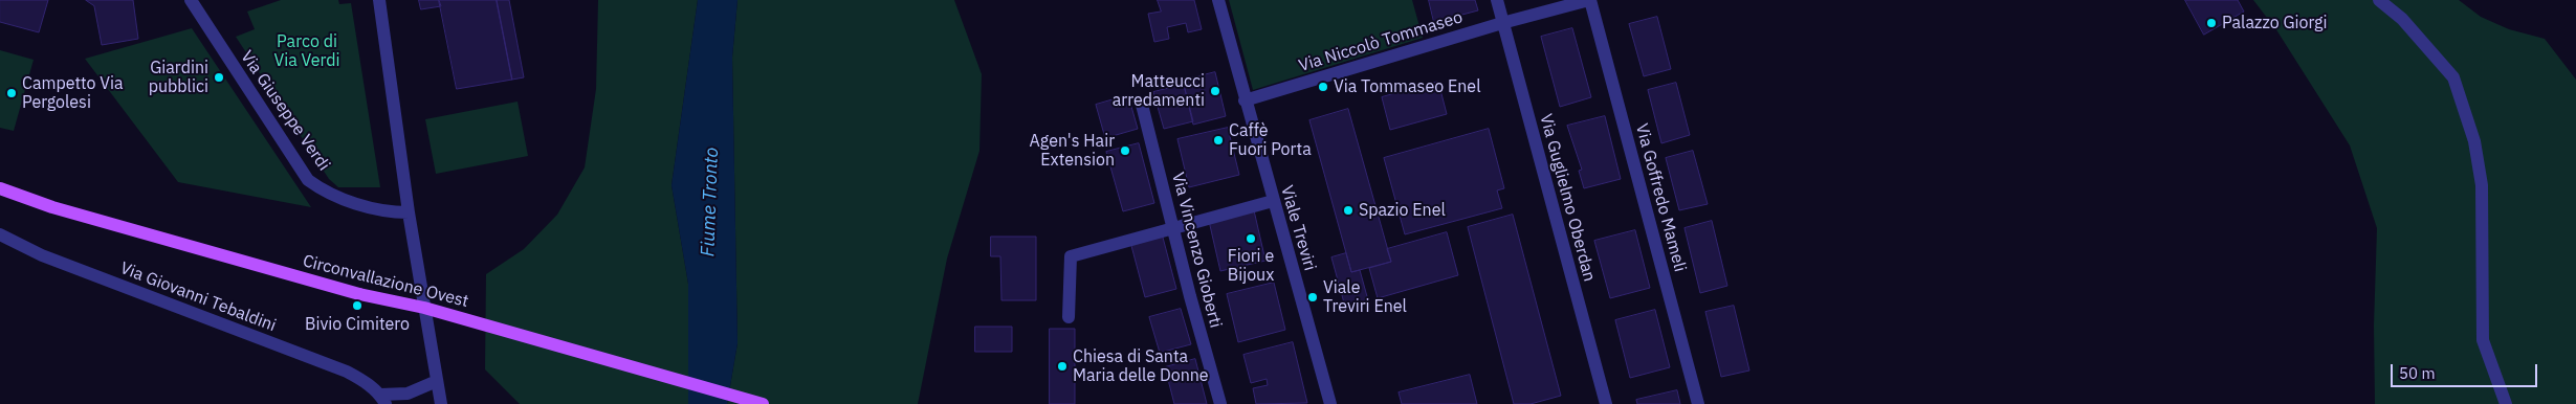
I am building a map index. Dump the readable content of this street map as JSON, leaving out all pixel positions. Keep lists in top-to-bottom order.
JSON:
{
  "streets": {
    "main road": ["Circonvallazione Ovest"],
    "street": [
      "Via Niccolò Tommaseo",
      "Via Giuseppe Verdi",
      "Via Guglielmo Oberdan",
      "Via Goffredo Mameli",
      "Viale Treviri",
      "Via Vincenzo Gioberti",
      "Via Giovanni Tebaldini"
    ]
  },
  "crossings": [
    ["Via Niccolò Tommaseo", "Via Guglielmo Oberdan"],
    ["Via Niccolò Tommaseo", "Via Goffredo Mameli"],
    ["Via Niccolò Tommaseo", "Viale Treviri"]
  ],
  "water": ["Fiume Tronto"],
  "parks": ["Parco di Via Verdi"],
  "places": [
    "Palazzo Giorgi",
    "Giardini pubblici",
    "Via Tommaseo Enel",
    "Matteucci arredamenti",
    "Campetto Via Pergolesi",
    "Caffè Fuori Porta",
    "Agen's Hair Extension",
    "Spazio Enel",
    "Fiori e Bijoux",
    "Viale Treviri Enel",
    "Bivio Cimitero",
    "Chiesa di Santa Maria delle Donne"
  ],
  "scale_bar": "50 m"
}
